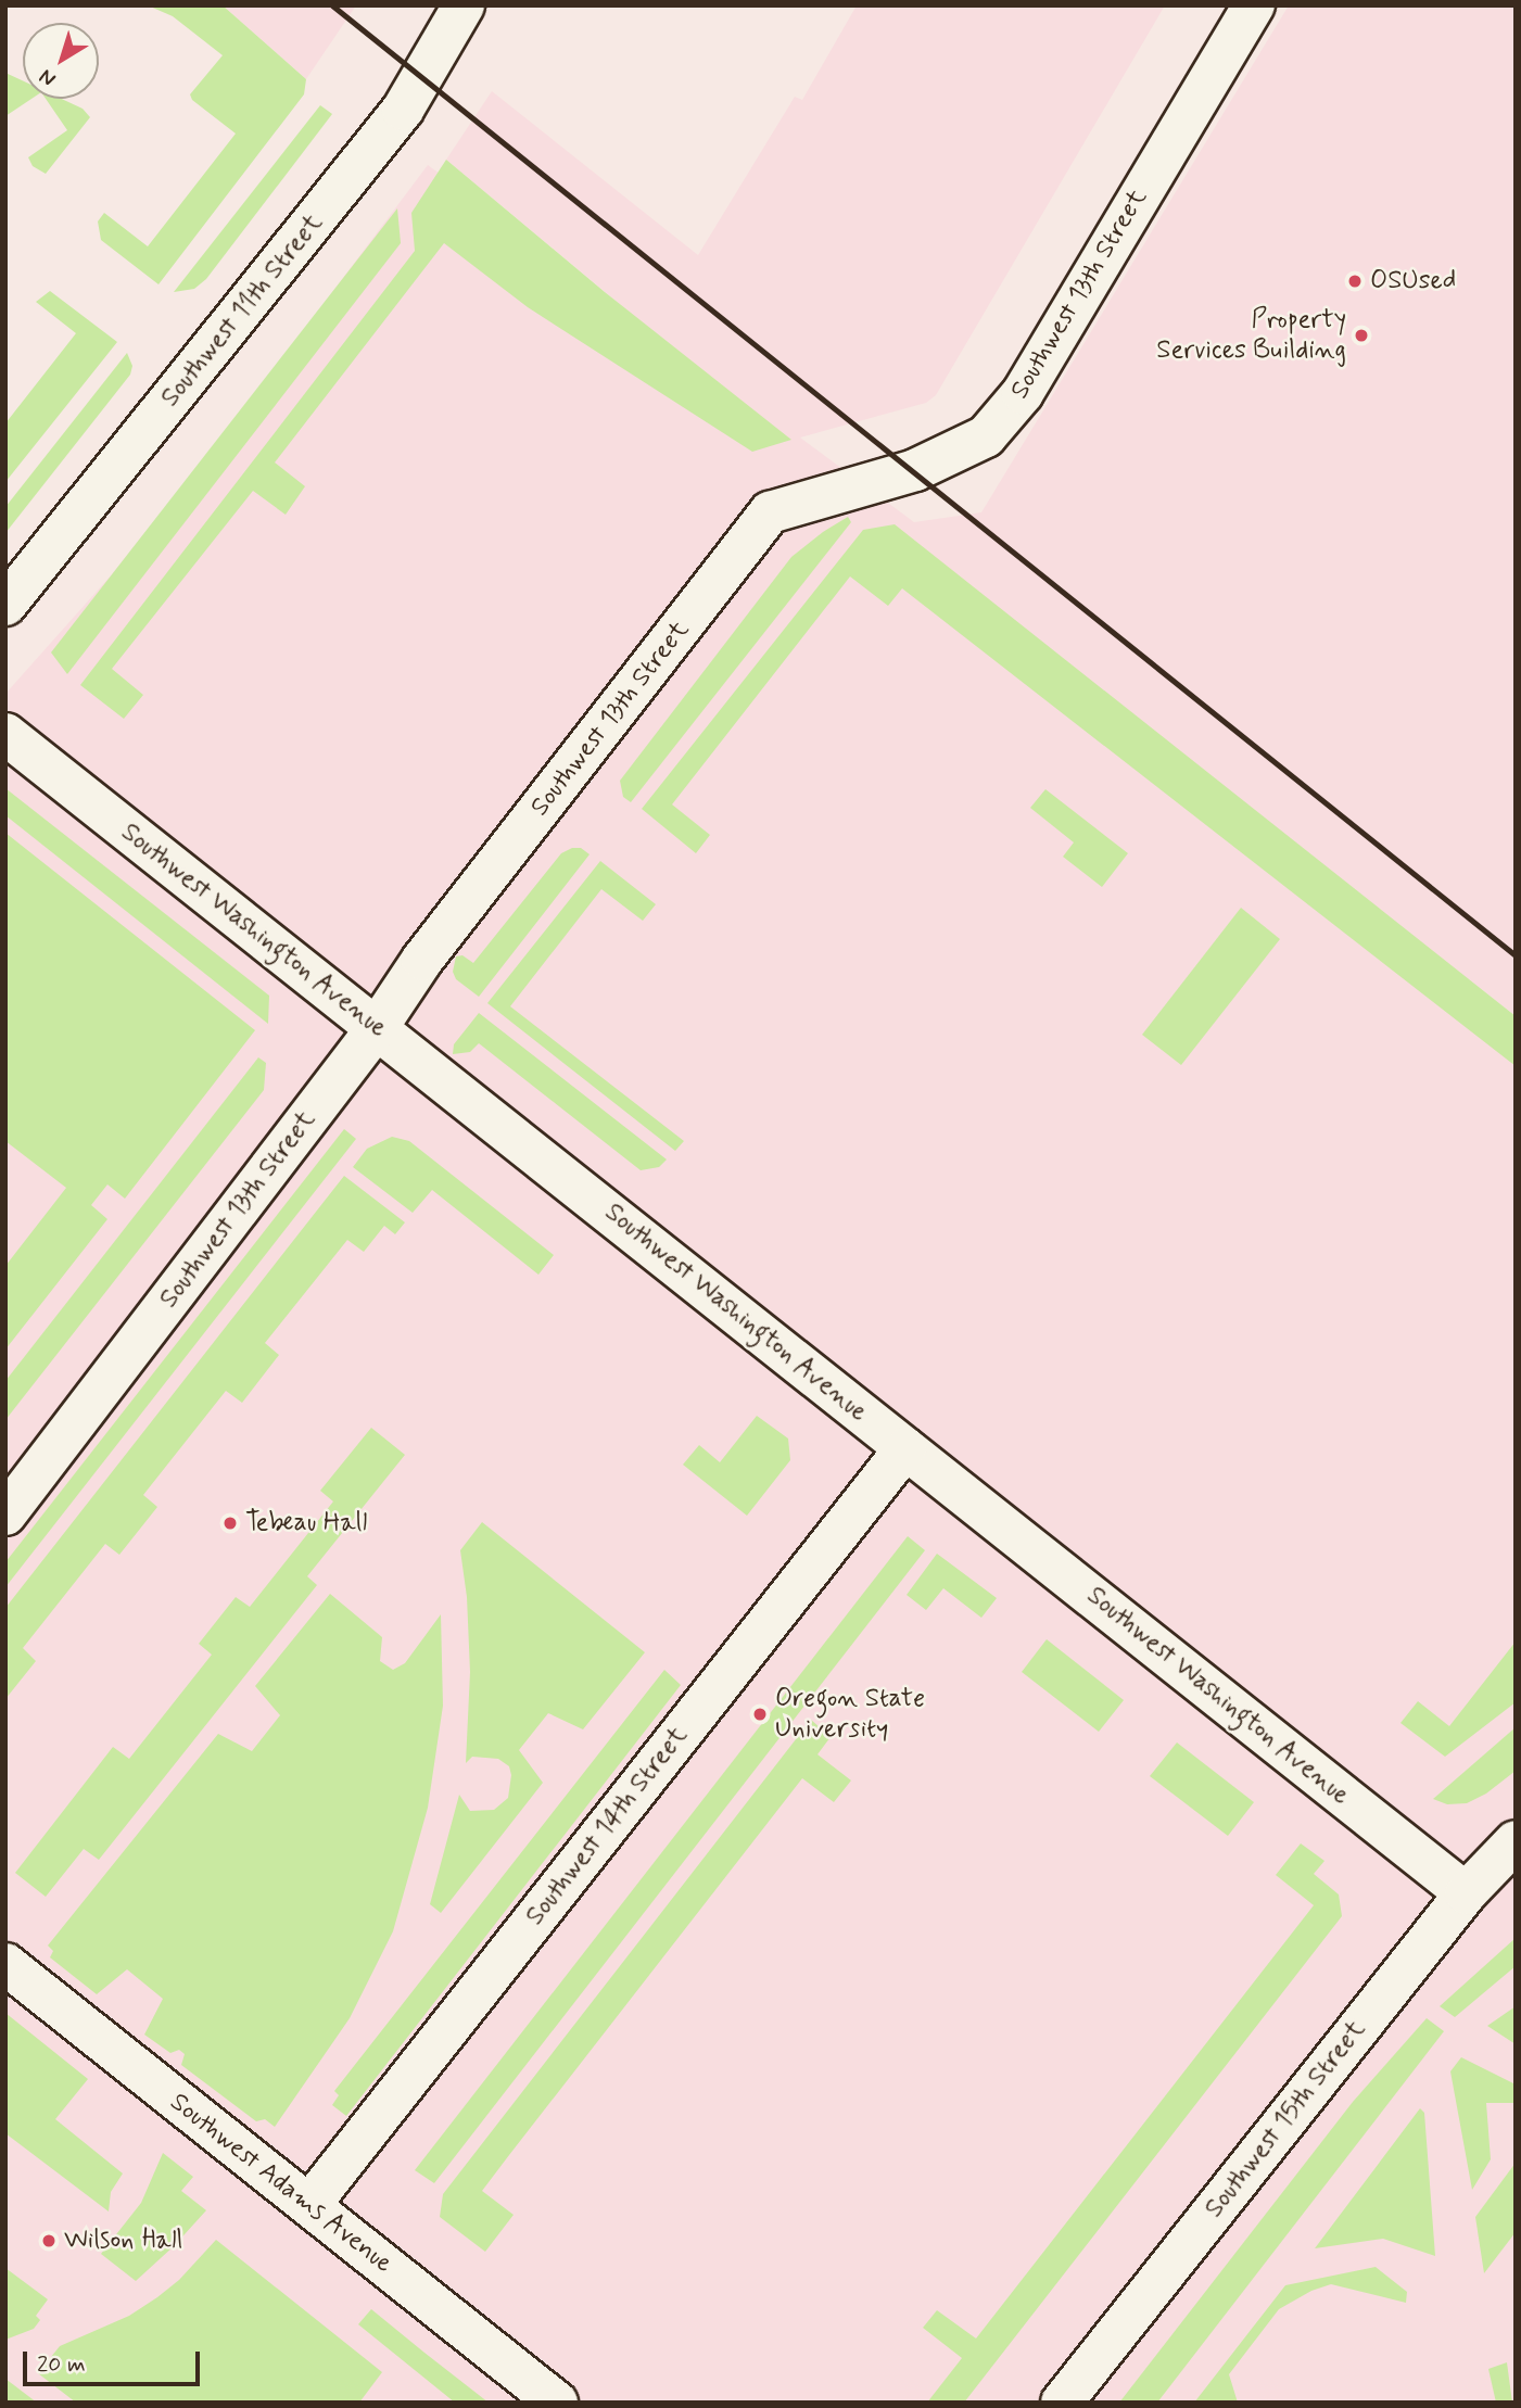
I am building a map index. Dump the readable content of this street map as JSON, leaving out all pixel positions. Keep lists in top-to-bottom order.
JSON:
{
  "streets": {
    "street": [
      "Southwest 13th Street",
      "Southwest 11th Street",
      "Southwest Washington Avenue",
      "Southwest 14th Street",
      "Southwest 15th Street",
      "Southwest Adams Avenue"
    ]
  },
  "crossings": [
    ["Southwest 13th Street", "Southwest Washington Avenue"],
    ["Southwest Washington Avenue", "Southwest 14th Street"],
    ["Southwest Washington Avenue", "Southwest 15th Street"],
    ["Southwest 14th Street", "Southwest Adams Avenue"]
  ],
  "places": [
    "OSUsed",
    "Property Services Building",
    "Tebeau Hall",
    "Oregon State University",
    "Wilson Hall"
  ],
  "scale_bar": "20 m",
  "north": "bottom left"
}
